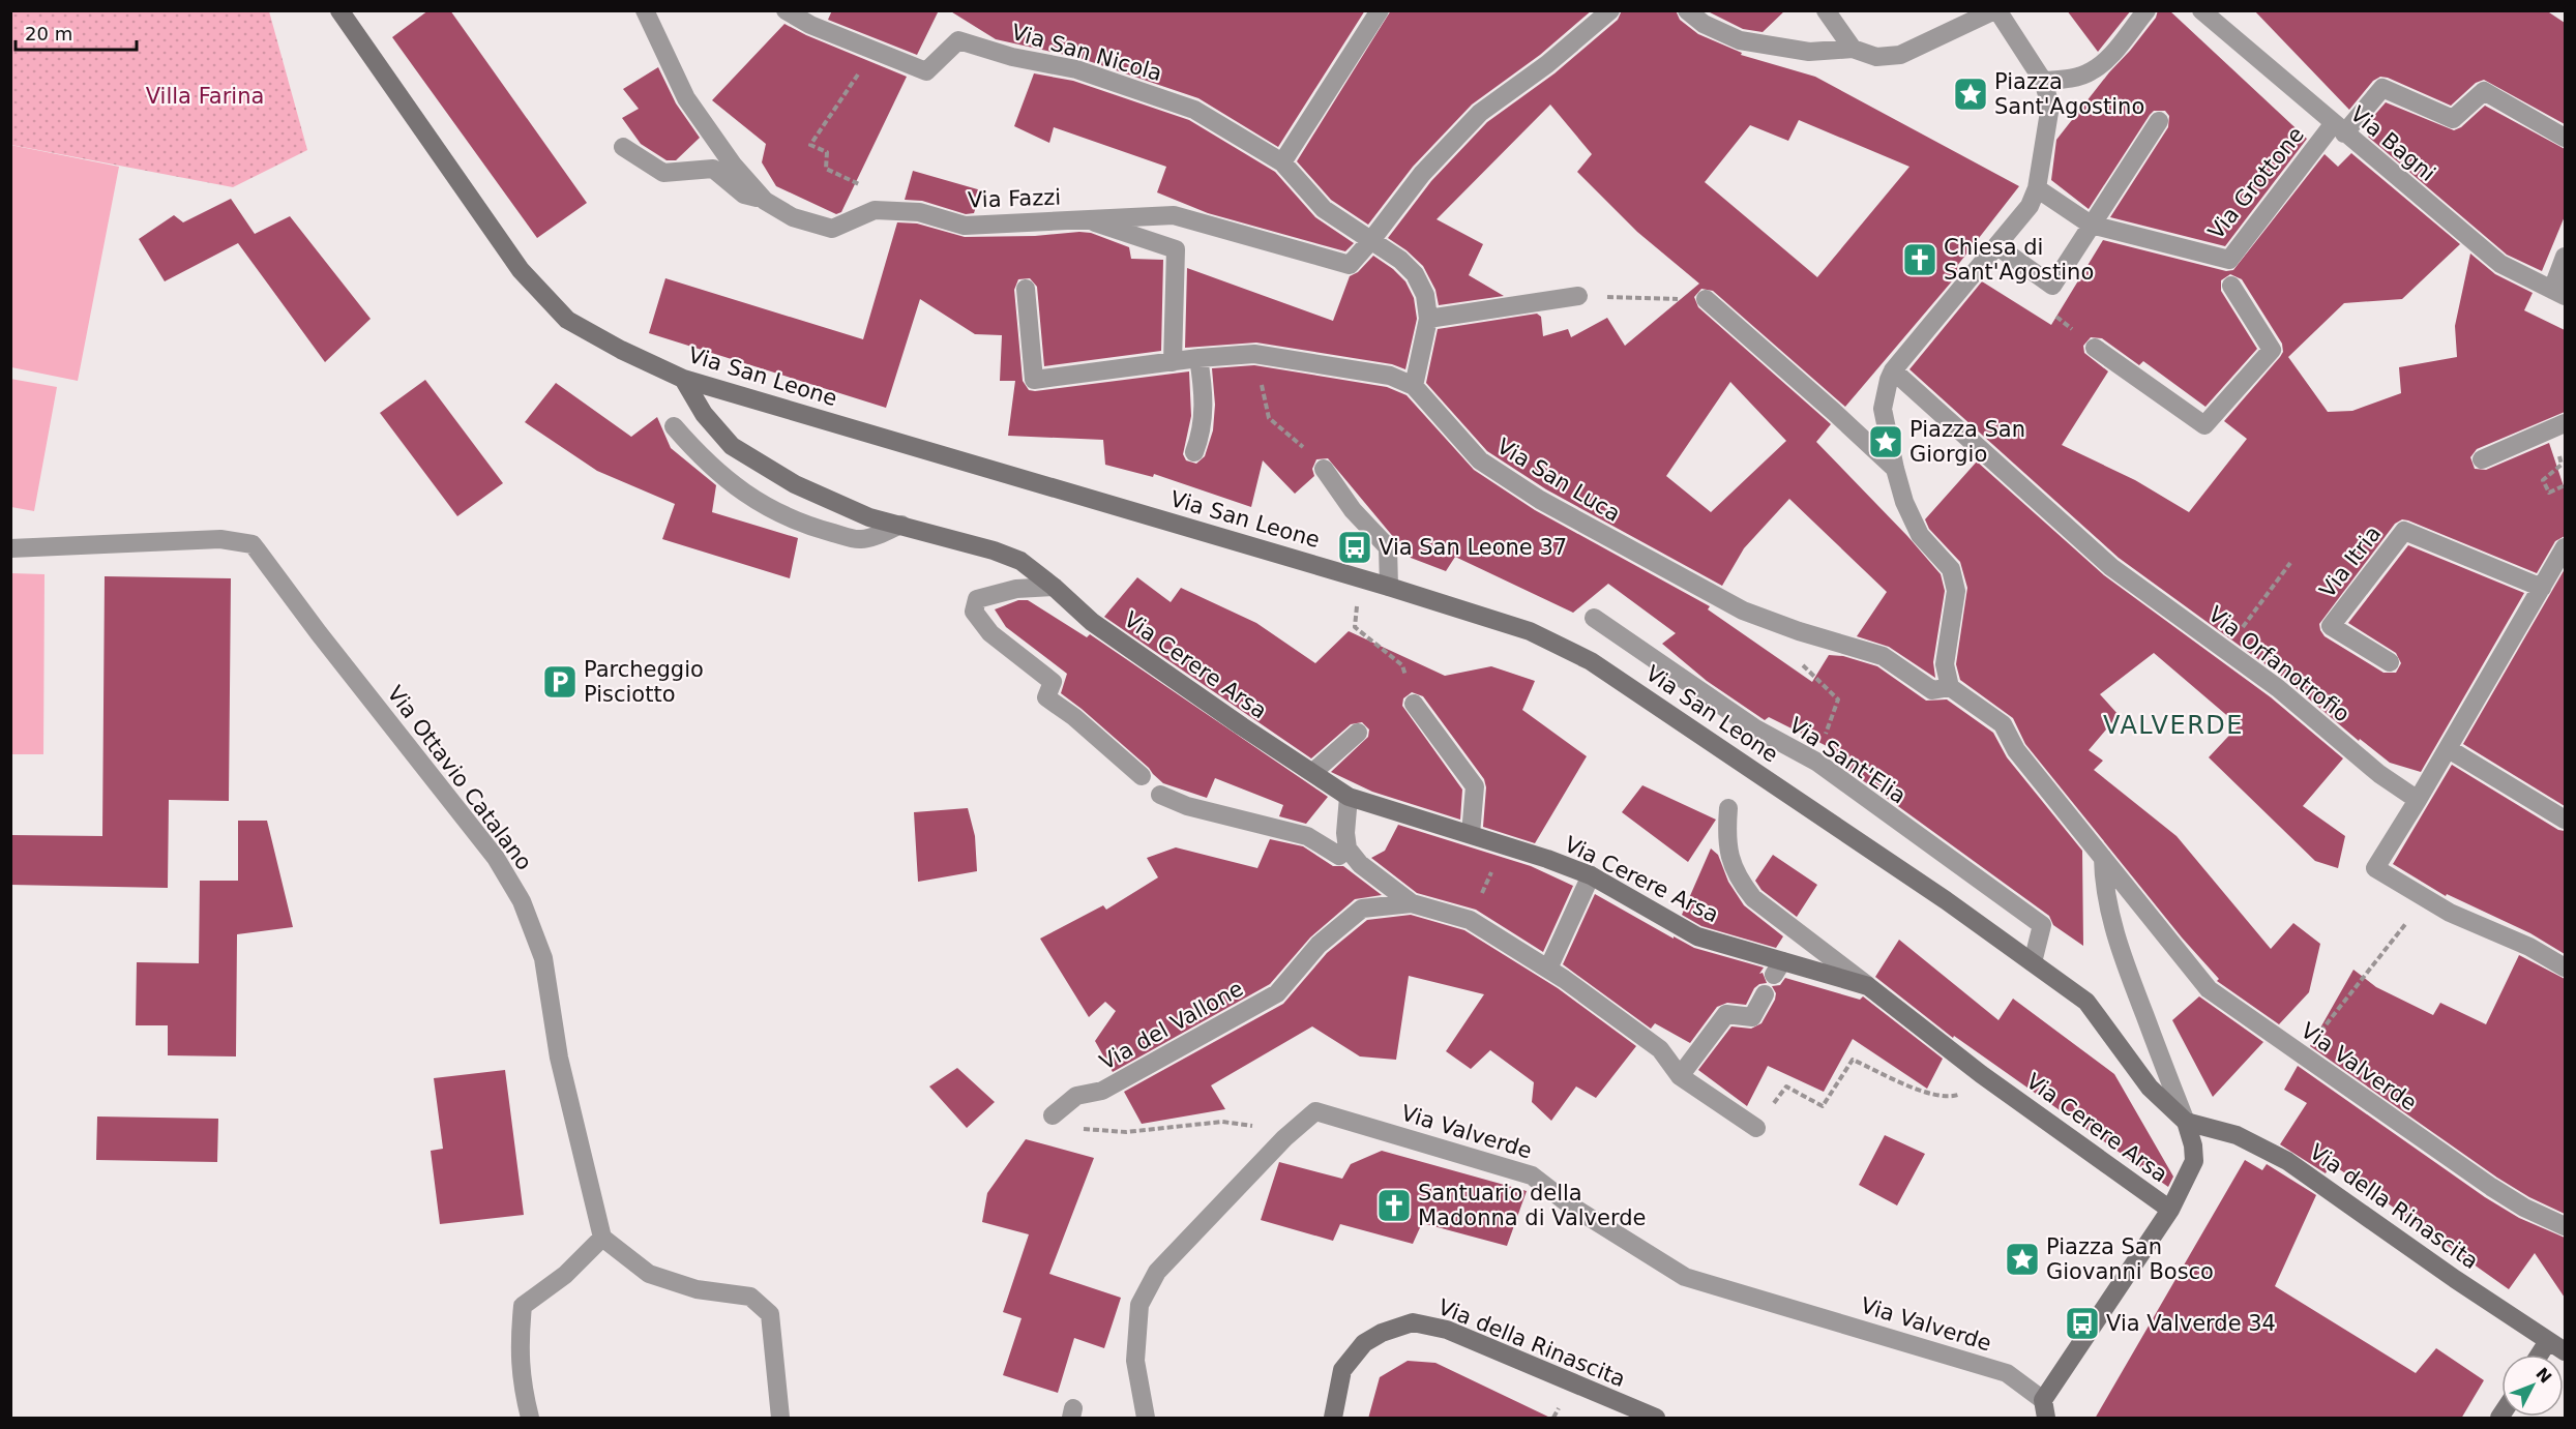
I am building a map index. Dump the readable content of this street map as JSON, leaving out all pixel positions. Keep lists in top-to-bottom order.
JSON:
{
  "streets": {
    "street": [
      "Via San Nicola",
      "Via Bagni",
      "Via Grottone",
      "Via Fazzi",
      "Via San Leone",
      "Via San Luca",
      "Via Itria",
      "Via Orfanotrofio",
      "Via Cerere Arsa",
      "Via Sant'Elia",
      "Via Ottavio Catalano",
      "Via del Vallone",
      "Via Valverde",
      "Via della Rinascita"
    ]
  },
  "crossings": [
    ["Via San Nicola", "Via Fazzi"],
    ["Via San Nicola", "Via San Luca"],
    ["Via Bagni", "Via Grottone"],
    ["Via San Leone", "Via Cerere Arsa"],
    ["Via San Leone", "Via Sant'Elia"],
    ["Via San Leone", "Via Valverde"],
    ["Via San Leone", "Via della Rinascita"],
    ["Via San Luca", "Via Valverde"],
    ["Via Cerere Arsa", "Via Valverde"],
    ["Via Valverde", "Via della Rinascita"]
  ],
  "districts": ["VALVERDE"],
  "parks": ["Villa Farina"],
  "places": {
    "place": ["Piazza Sant'Agostino", "Piazza San Giorgio", "Piazza San Giovanni Bosco"],
    "church": ["Chiesa di Sant'Agostino", "Santuario della Madonna di Valverde"],
    "bus stop": ["Via San Leone 37", "Via Valverde 34"],
    "parking": ["Parcheggio Pisciotto"]
  },
  "scale_bar": "20 m",
  "north": "top right"
}
